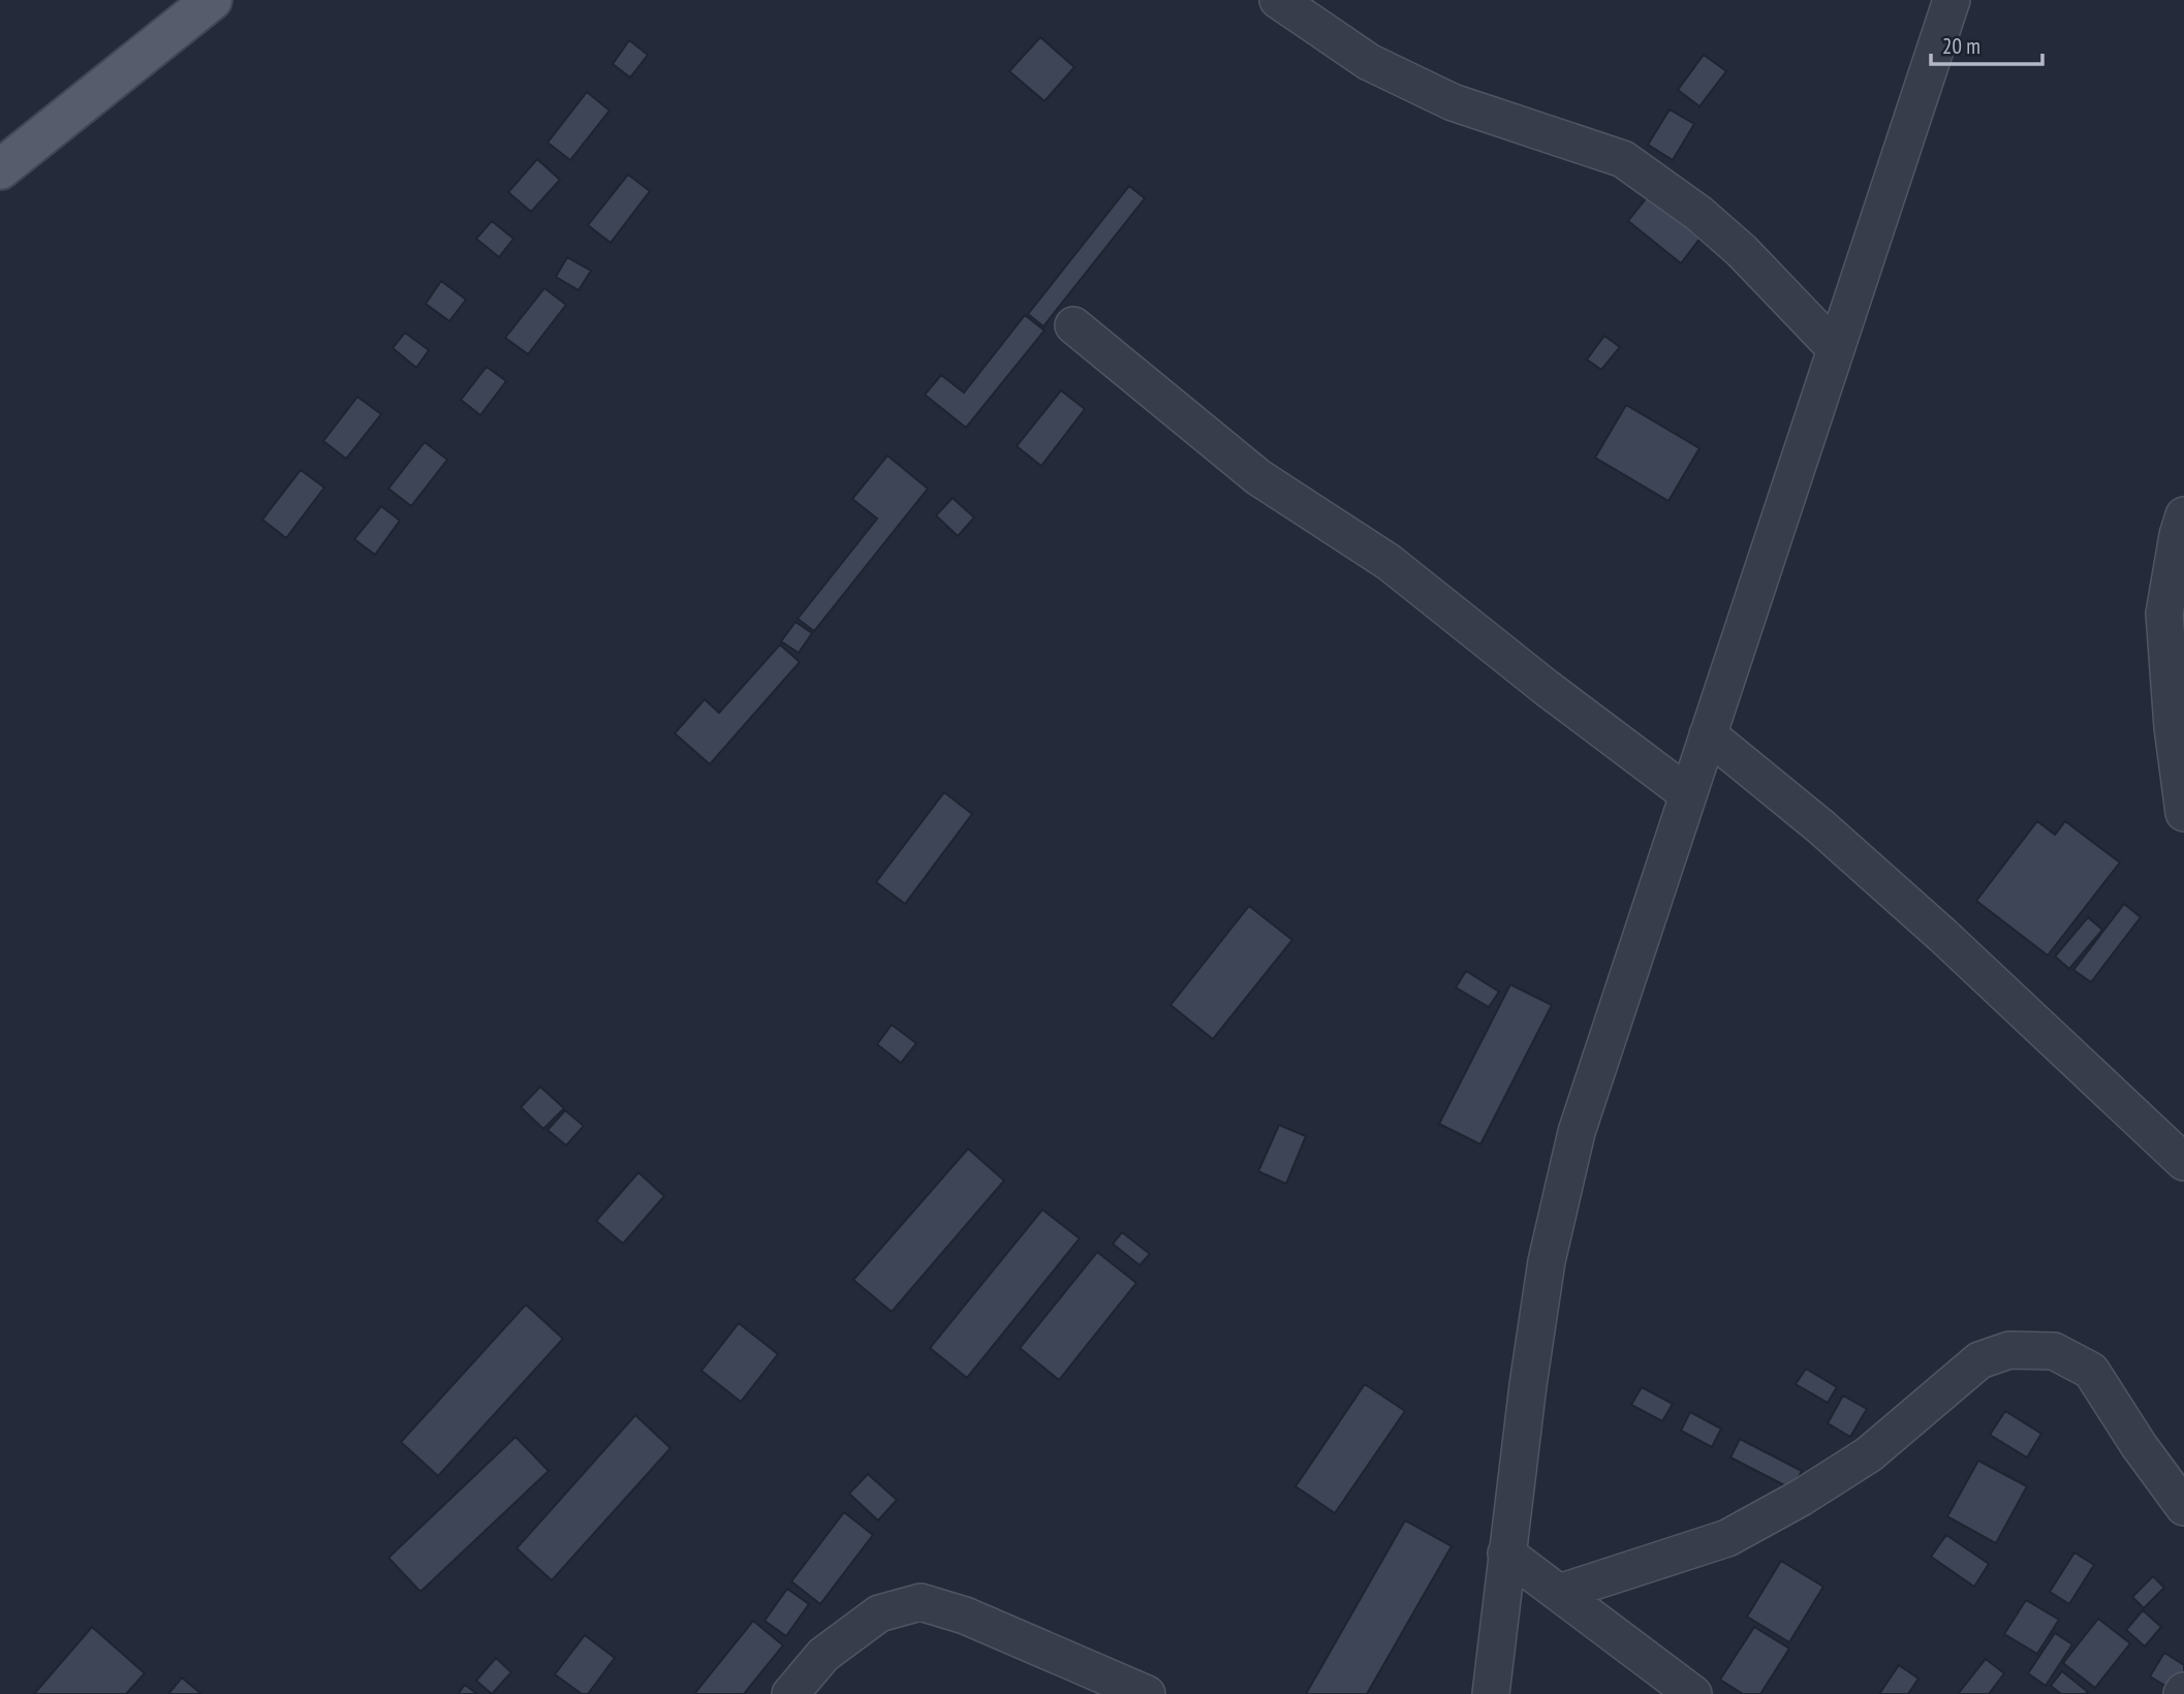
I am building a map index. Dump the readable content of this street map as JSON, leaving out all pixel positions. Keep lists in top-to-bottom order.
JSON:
{
  "scale_bar": "20 m"
}
